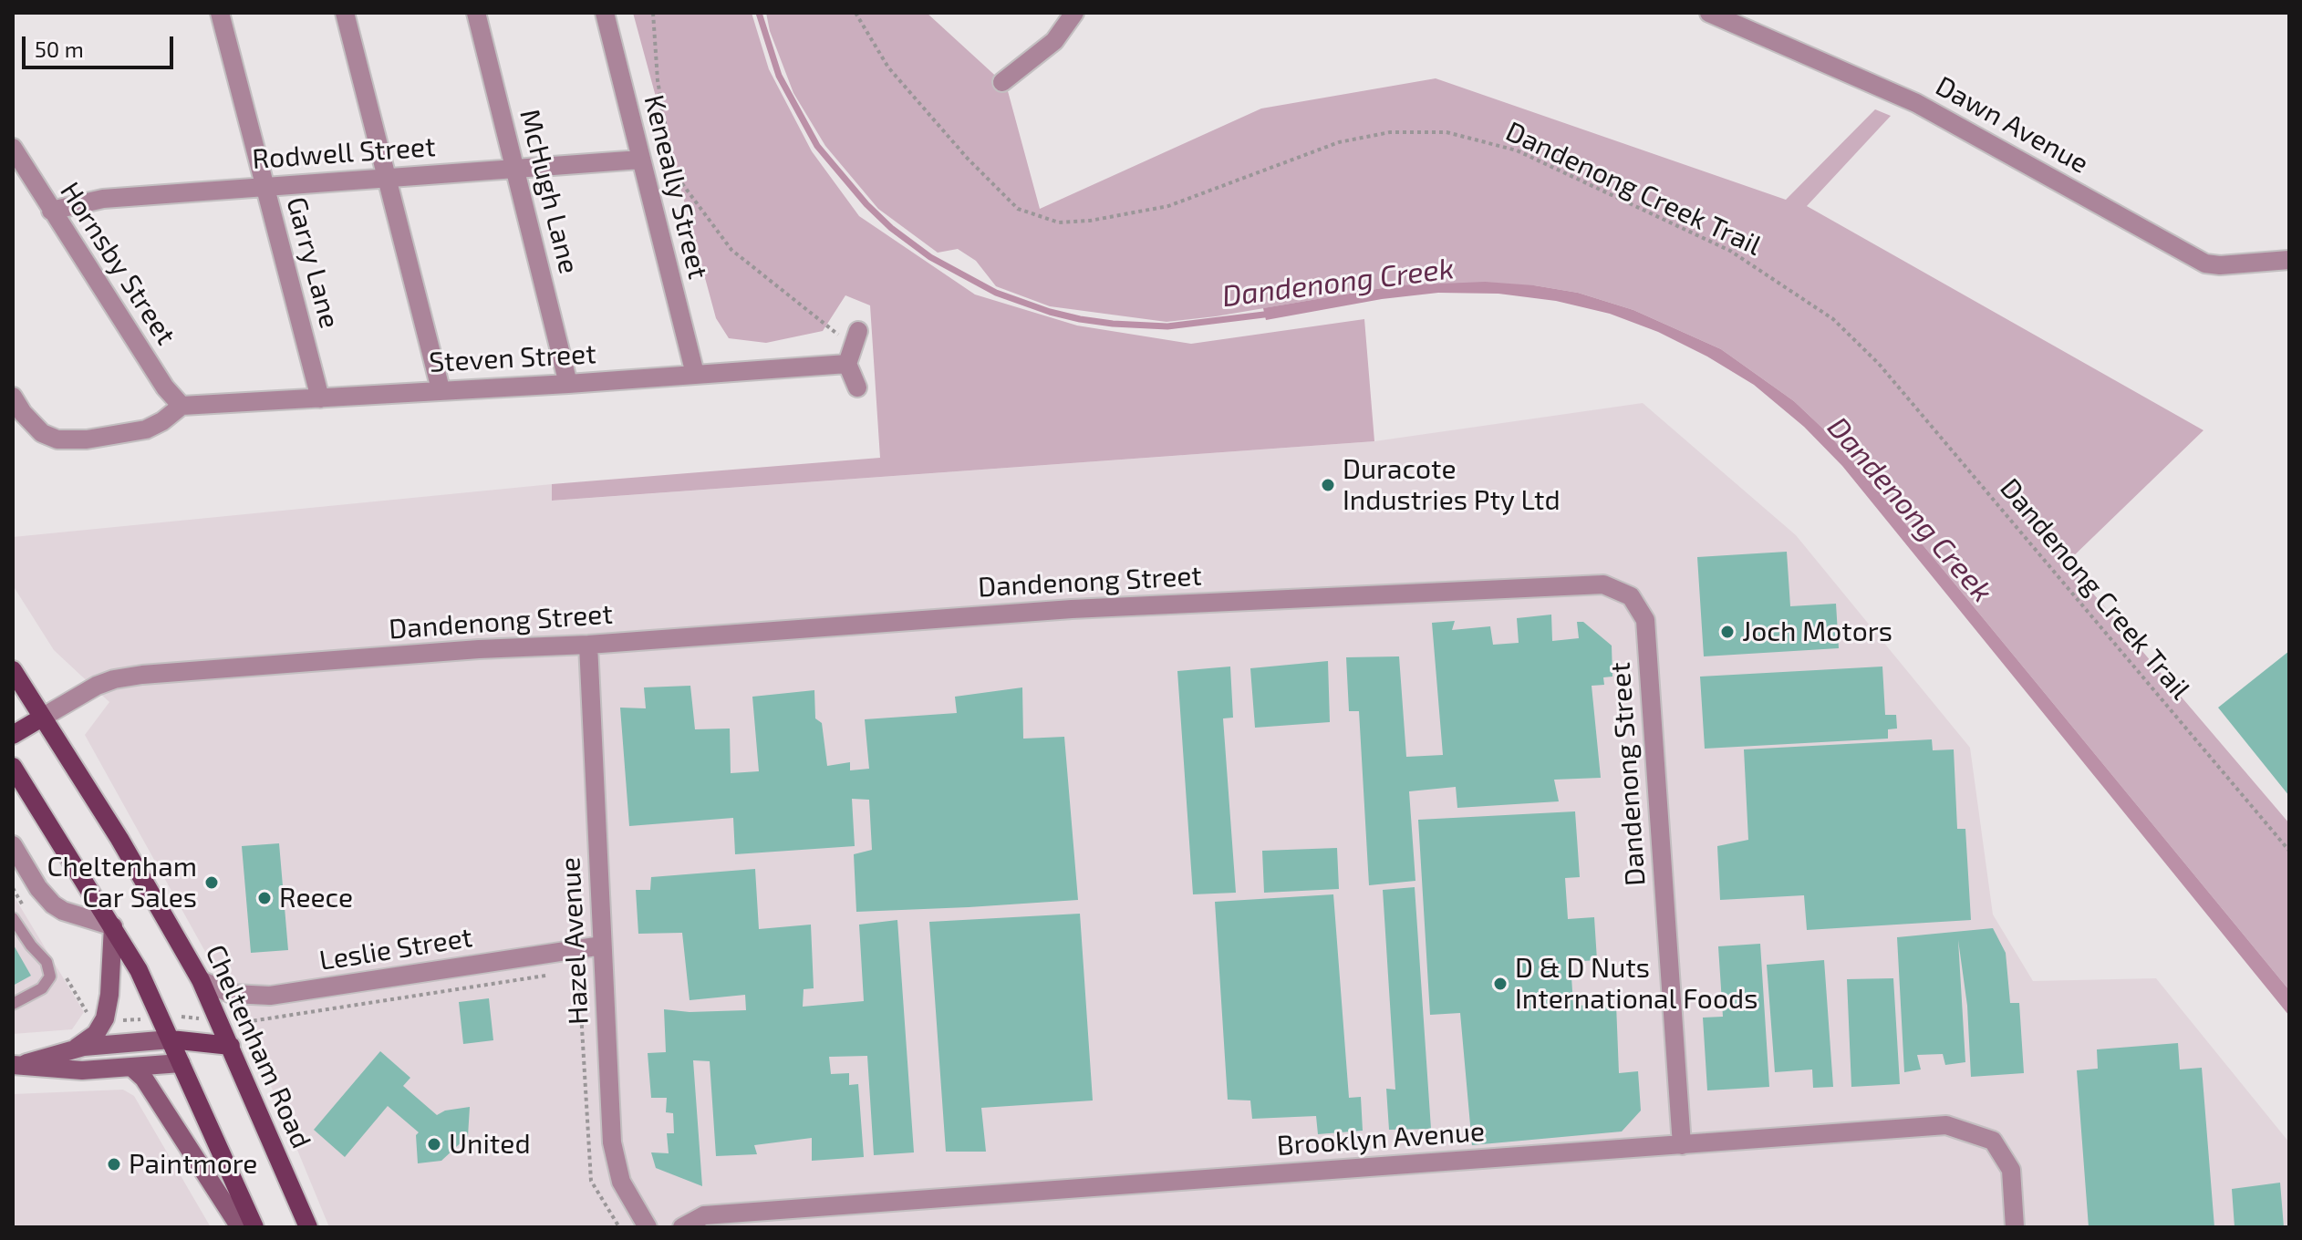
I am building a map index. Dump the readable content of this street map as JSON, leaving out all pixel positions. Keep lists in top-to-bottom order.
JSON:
{
  "streets": {
    "main road": ["Dandenong Street", "Cheltenham Road"],
    "street": [
      "Dawn Avenue",
      "Rodwell Street",
      "Keneally Street",
      "McHugh Lane",
      "Garry Lane",
      "Hornsby Street",
      "Steven Street",
      "Hazel Avenue",
      "Leslie Street",
      "Brooklyn Avenue"
    ],
    "path": ["Dandenong Creek Trail"]
  },
  "crossings": [
    ["Rodwell Street", "Keneally Street"],
    ["Rodwell Street", "McHugh Lane"],
    ["Rodwell Street", "Garry Lane"],
    ["Rodwell Street", "Hornsby Street"],
    ["Keneally Street", "Steven Street"],
    ["McHugh Lane", "Steven Street"],
    ["Garry Lane", "Steven Street"],
    ["Hornsby Street", "Steven Street"],
    ["Dandenong Street", "Hazel Avenue"],
    ["Dandenong Street", "Cheltenham Road"],
    ["Dandenong Street", "Brooklyn Avenue"],
    ["Hazel Avenue", "Leslie Street"],
    ["Leslie Street", "Cheltenham Road"]
  ],
  "water": ["Dandenong Creek"],
  "places": [
    "Duracote Industries Pty Ltd",
    "Joch Motors",
    "Cheltenham Car Sales",
    "Reece",
    "D & D Nuts International Foods",
    "United",
    "Paintmore"
  ],
  "scale_bar": "50 m"
}
